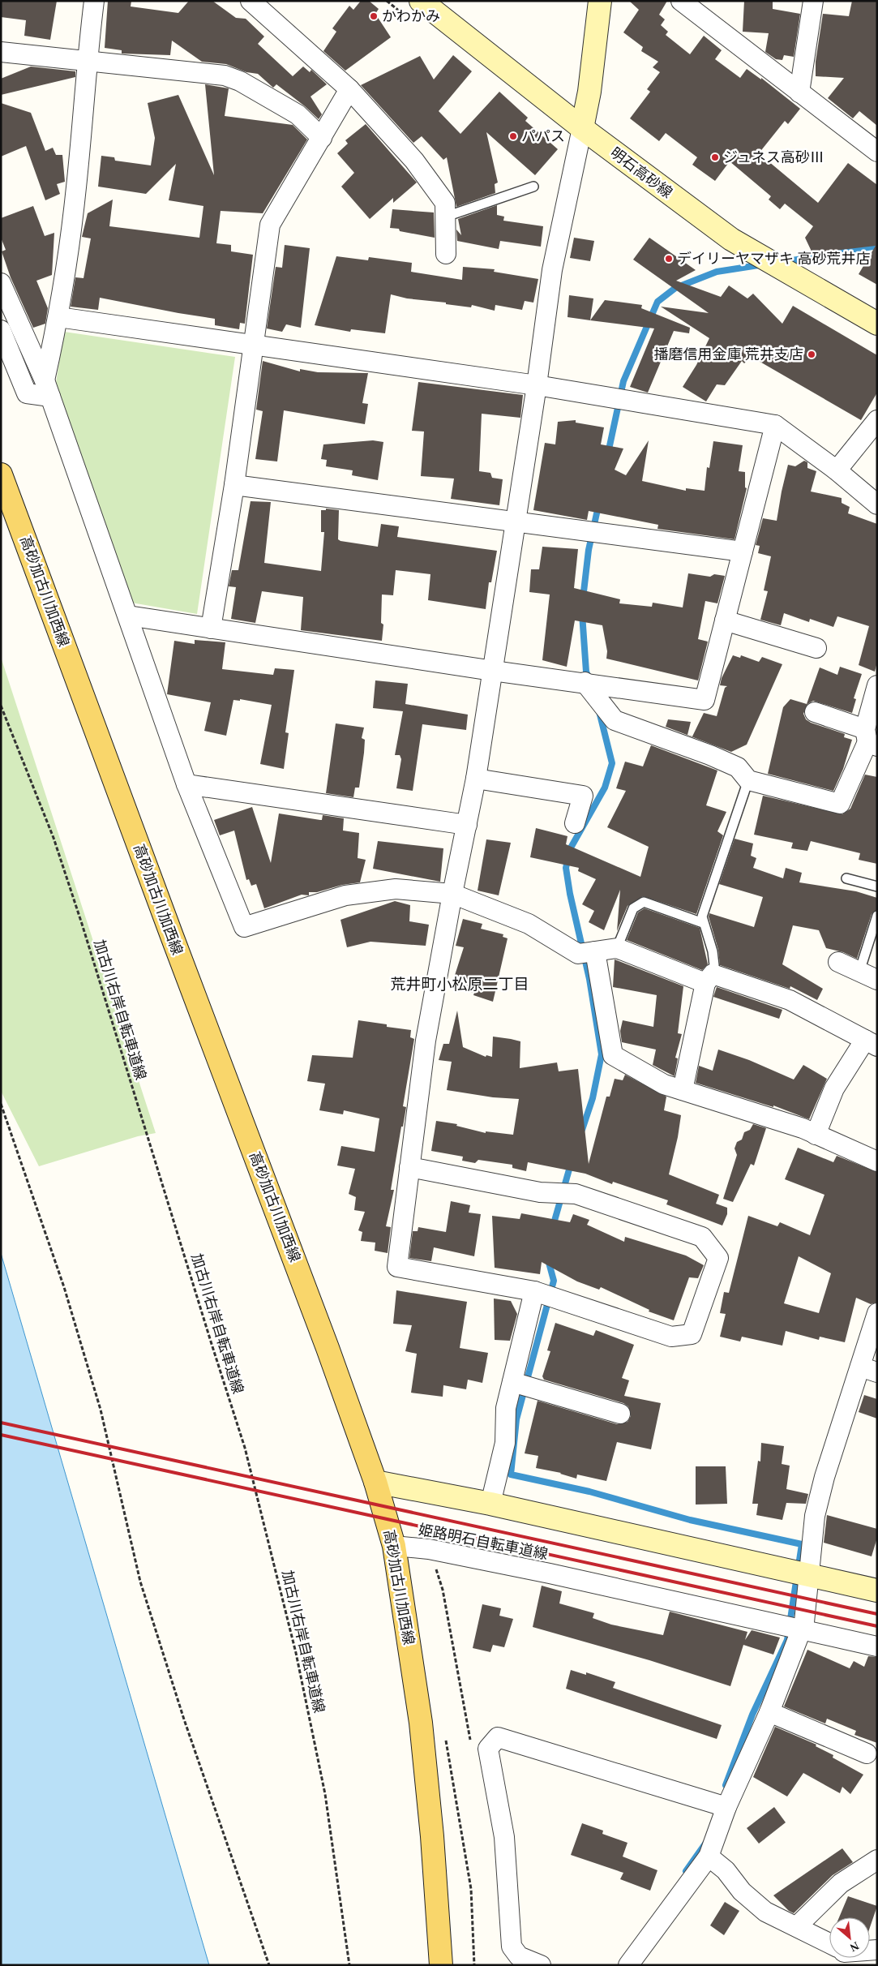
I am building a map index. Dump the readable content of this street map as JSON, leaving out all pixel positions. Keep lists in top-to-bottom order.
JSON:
{
  "streets": {
    "main road": ["高砂加古川加西線"],
    "street": ["明石高砂線"],
    "path": ["加古川右岸自転車道線"]
  },
  "districts": ["荒井町小松原二丁目"],
  "places": [
    "かわかみ",
    "パパス",
    "ジュネス高砂Ⅲ",
    "デイリーヤマザキ 高砂荒井店",
    "播磨信用金庫 荒井支店"
  ],
  "north": "bottom right"
}
